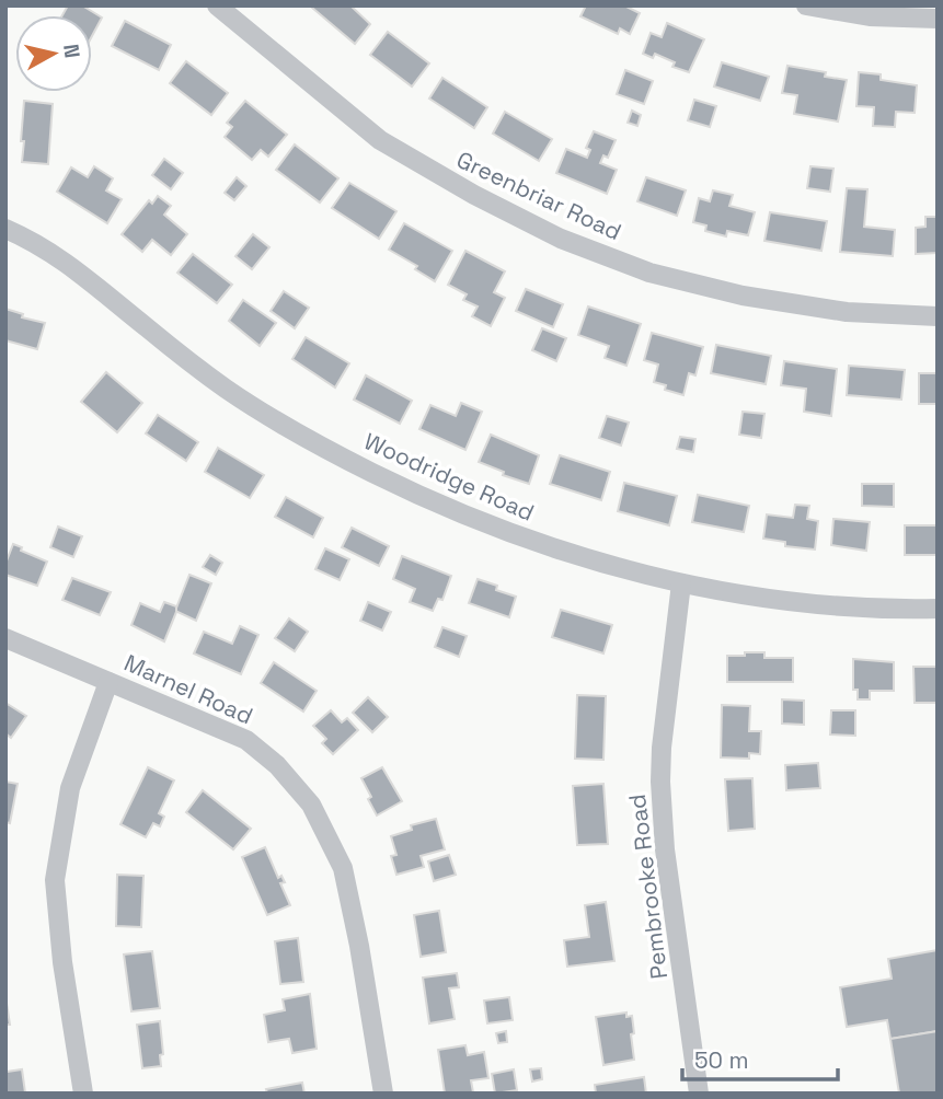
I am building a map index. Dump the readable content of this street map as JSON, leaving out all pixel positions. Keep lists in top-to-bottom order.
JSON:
{
  "streets": {
    "street": [
      "Greenbriar Road",
      "Woodridge Road",
      "Marnel Road",
      "Pembrooke Road"
    ]
  },
  "crossings": [
    ["Woodridge Road", "Pembrooke Road"]
  ],
  "scale_bar": "50 m",
  "north": "right"
}
